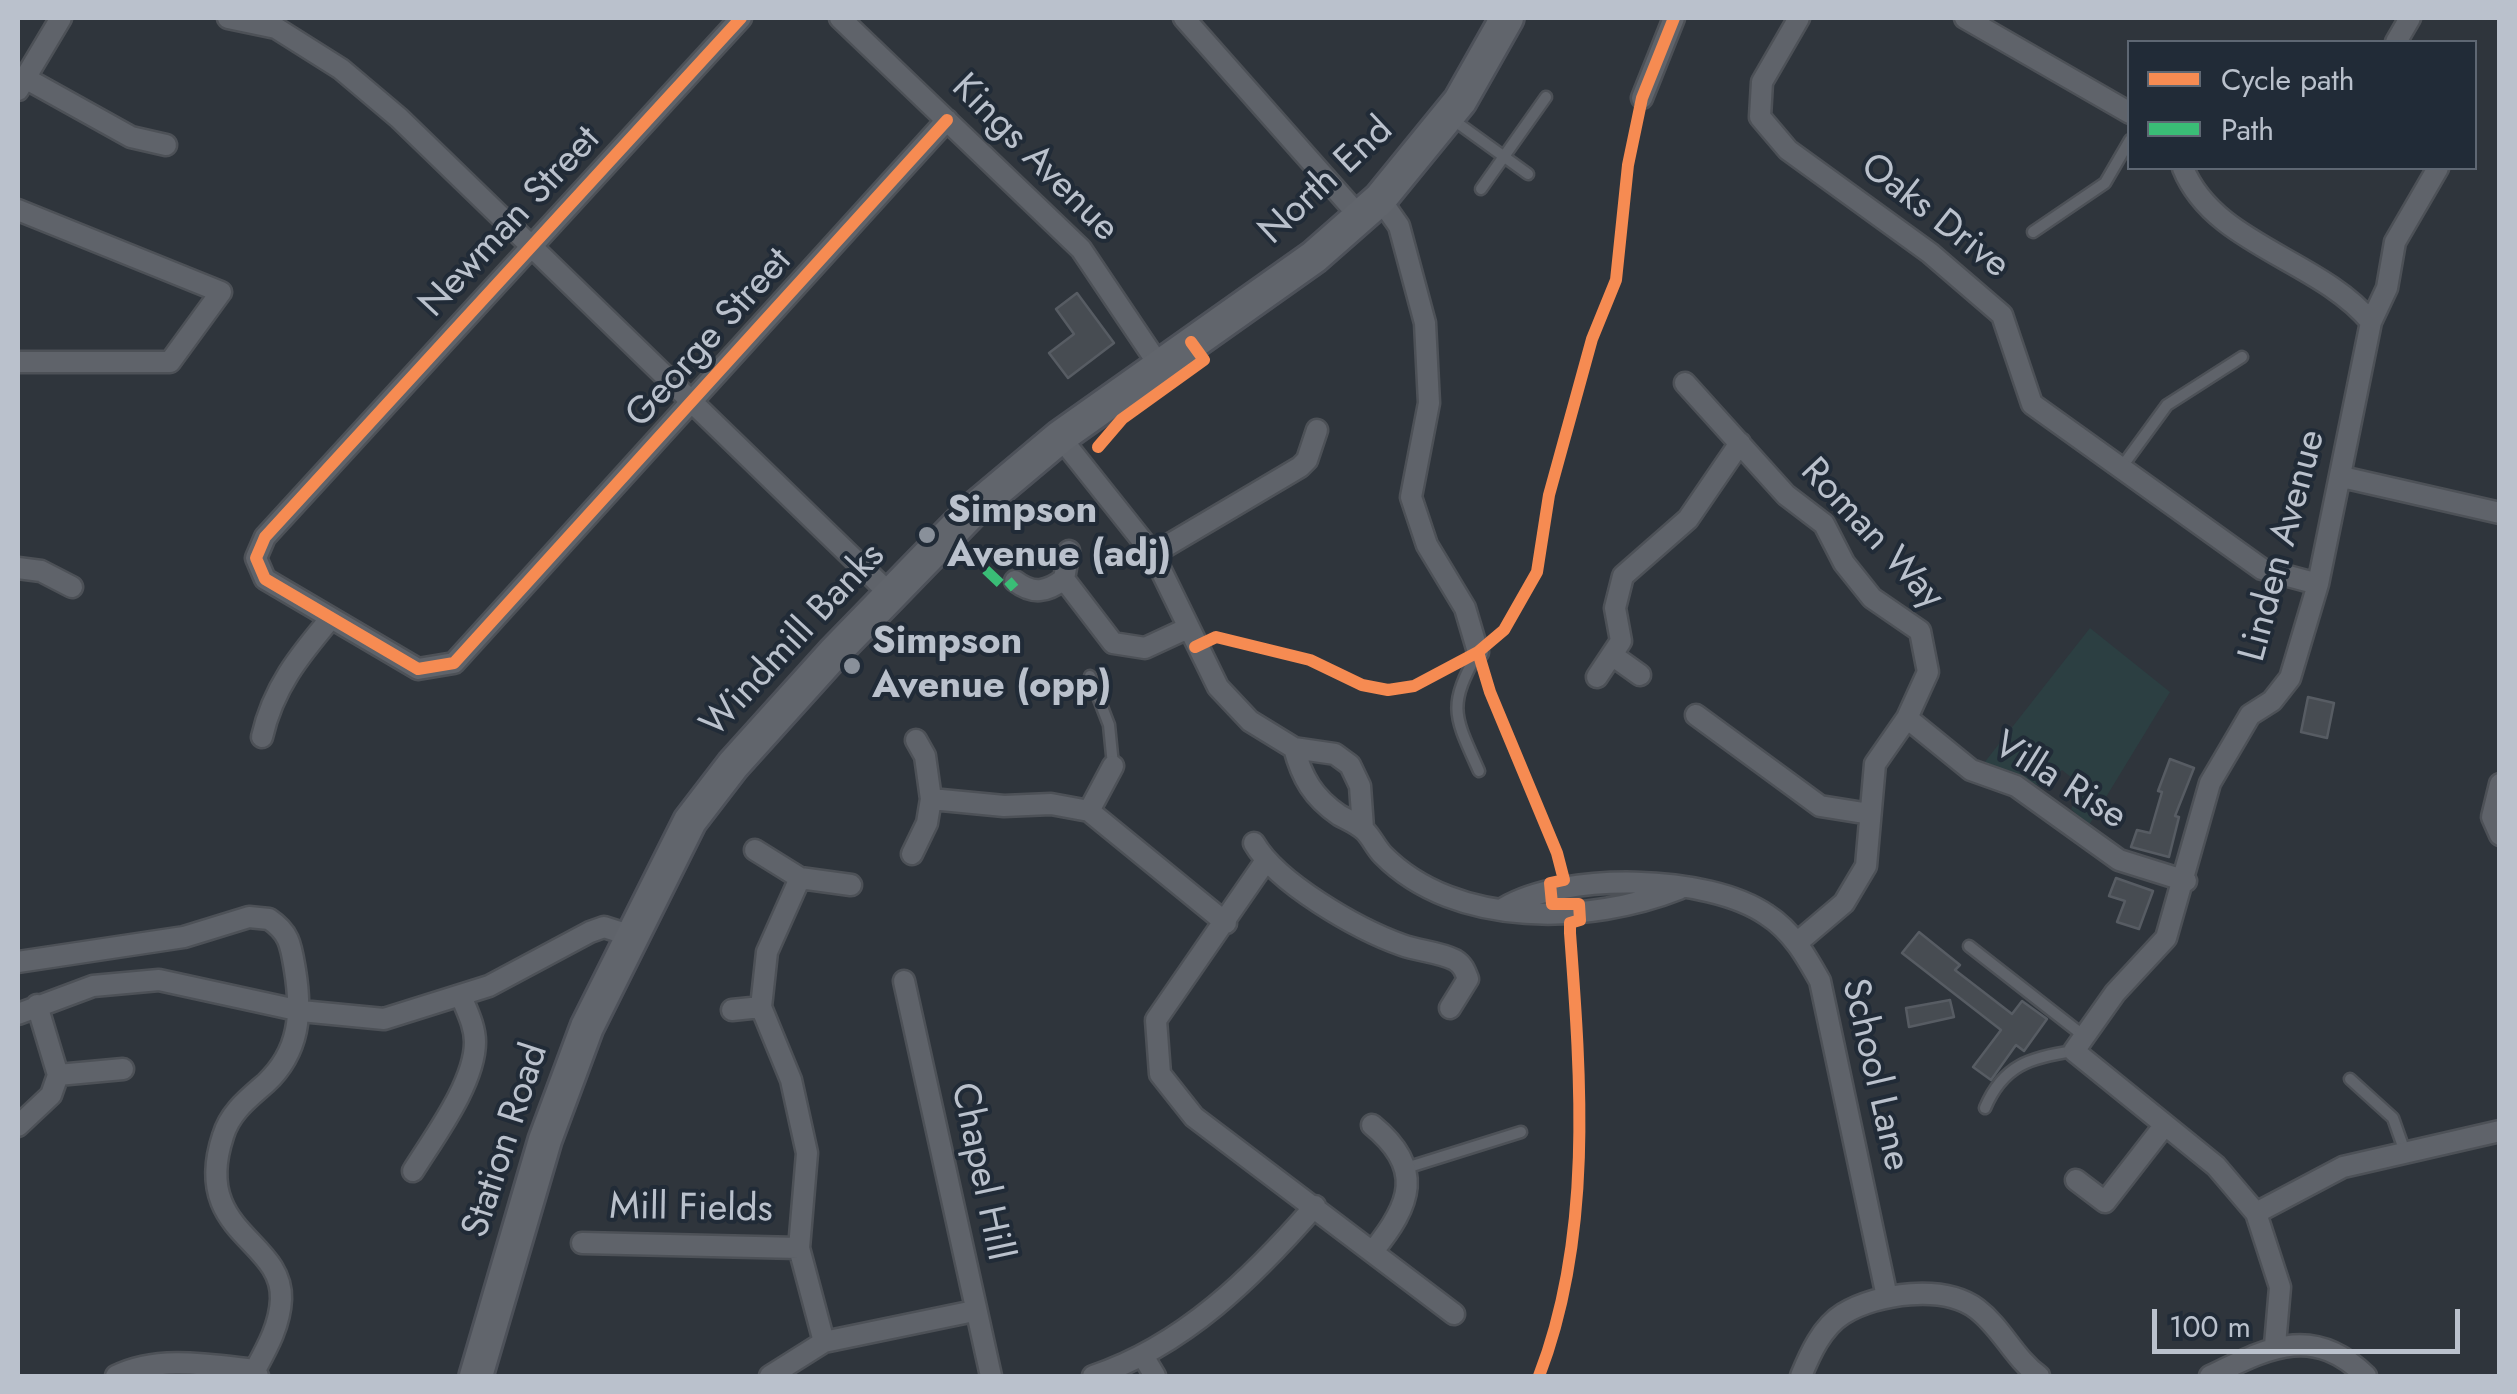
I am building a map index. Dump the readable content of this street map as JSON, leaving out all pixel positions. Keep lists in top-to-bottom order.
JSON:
{
  "streets": {
    "main road": ["North End", "Windmill Banks", "Station Road"],
    "street": [
      "Kings Avenue",
      "Oaks Drive",
      "Newman Street",
      "George Street",
      "Roman Way",
      "Linden Avenue",
      "Villa Rise",
      "School Lane",
      "Chapel Hill",
      "Mill Fields"
    ]
  },
  "crossings": [
    ["Kings Avenue", "North End"],
    ["Kings Avenue", "George Street"],
    ["Kings Avenue", "Windmill Banks"],
    ["North End", "Windmill Banks"],
    ["Oaks Drive", "Linden Avenue"],
    ["Newman Street", "George Street"],
    ["Roman Way", "Villa Rise"],
    ["Roman Way", "School Lane"],
    ["Linden Avenue", "Villa Rise"],
    ["Windmill Banks", "Station Road"]
  ],
  "places": ["Simpson Avenue (adj)", "Simpson Avenue (opp)"],
  "legend": ["Cycle path", "Path"],
  "scale_bar": "100 m"
}
